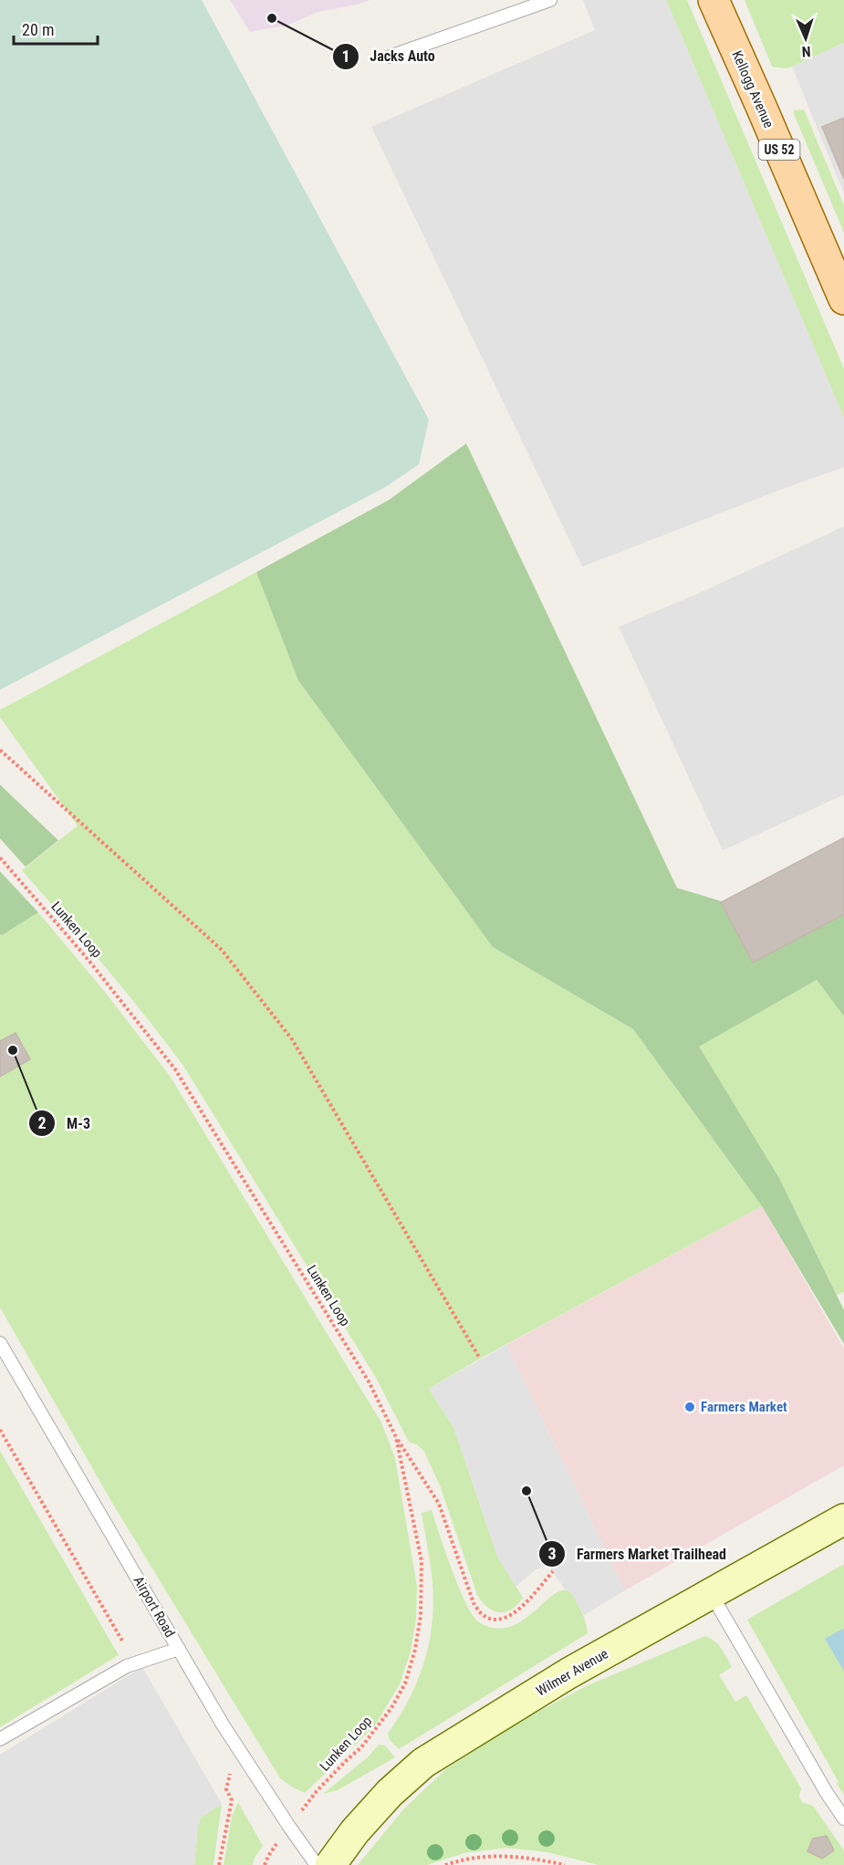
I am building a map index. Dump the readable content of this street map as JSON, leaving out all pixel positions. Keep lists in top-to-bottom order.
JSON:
{
  "streets": {
    "main road": ["Kellogg Avenue", "US 52"],
    "street": ["Wilmer Avenue"],
    "lane": ["Airport Road"],
    "path": ["Lunken Loop"]
  },
  "places": [
    "Jacks Auto",
    "M-3",
    "Farmers Market",
    "Farmers Market Trailhead"
  ],
  "scale_bar": "20 m",
  "north": "bottom"
}
